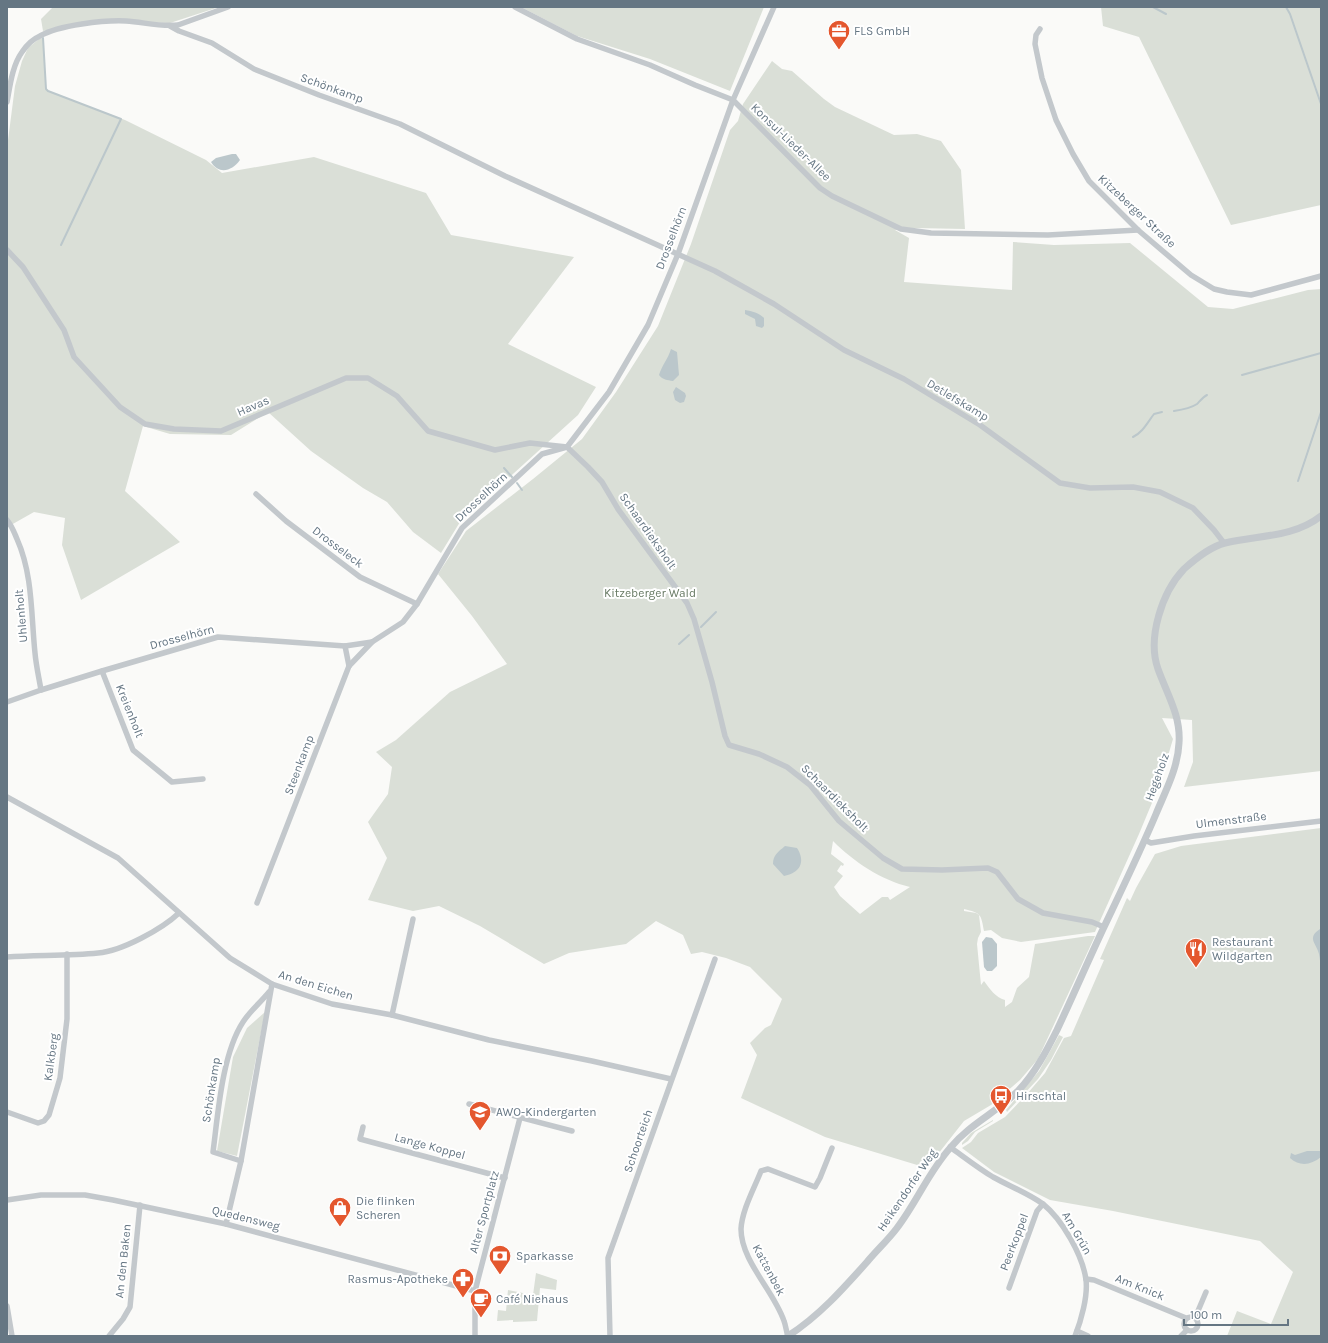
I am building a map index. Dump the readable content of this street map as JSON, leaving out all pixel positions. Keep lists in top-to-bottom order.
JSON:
{
  "streets": {
    "street": [
      "Schönkamp",
      "Konsul-Lieder-Allee",
      "Kitzeberger Straße",
      "Drosselhörn",
      "Detlefskamp",
      "Havas",
      "Schaardieksholt",
      "Drosseleck",
      "Uhlenholt",
      "Kreienholt",
      "Steenkamp",
      "Hegeholz",
      "Ulmenstraße",
      "An den Eichen",
      "Kalkberg",
      "Schoorteich",
      "Lange Koppel",
      "Heikendorfer Weg",
      "Alter Sportplatz",
      "Quedensweg",
      "Am Grün",
      "Peerkoppel",
      "An den Baken",
      "Kattenbek",
      "Am Knick"
    ]
  },
  "crossings": [
    ["Schönkamp", "Drosselhörn"],
    ["Schönkamp", "Detlefskamp"],
    ["Schönkamp", "An den Eichen"],
    ["Schönkamp", "Quedensweg"],
    ["Konsul-Lieder-Allee", "Kitzeberger Straße"],
    ["Konsul-Lieder-Allee", "Drosselhörn"],
    ["Drosselhörn", "Detlefskamp"],
    ["Drosselhörn", "Havas"],
    ["Drosselhörn", "Schaardieksholt"],
    ["Drosselhörn", "Drosseleck"],
    ["Drosselhörn", "Uhlenholt"],
    ["Drosselhörn", "Kreienholt"],
    ["Drosselhörn", "Steenkamp"],
    ["Detlefskamp", "Hegeholz"],
    ["Havas", "Schaardieksholt"],
    ["Schaardieksholt", "Hegeholz"],
    ["Hegeholz", "Ulmenstraße"],
    ["Hegeholz", "Heikendorfer Weg"],
    ["An den Eichen", "Schoorteich"],
    ["Lange Koppel", "Alter Sportplatz"],
    ["Heikendorfer Weg", "Am Grün"],
    ["Heikendorfer Weg", "Kattenbek"],
    ["Alter Sportplatz", "Quedensweg"],
    ["Quedensweg", "An den Baken"],
    ["Am Grün", "Peerkoppel"],
    ["Am Grün", "Am Knick"]
  ],
  "parks": ["Kitzeberger Wald"],
  "places": {
    "office": ["FLS GmbH"],
    "restaurant": ["Restaurant Wildgarten"],
    "bus stop": ["Hirschtal"],
    "school or university": ["AWO-Kindergarten"],
    "shop": ["Die flinken Scheren"],
    "bank": ["Sparkasse"],
    "pharmacy": ["Rasmus-Apotheke"],
    "cafe": ["Café Niehaus"]
  },
  "scale_bar": "100 m"
}
